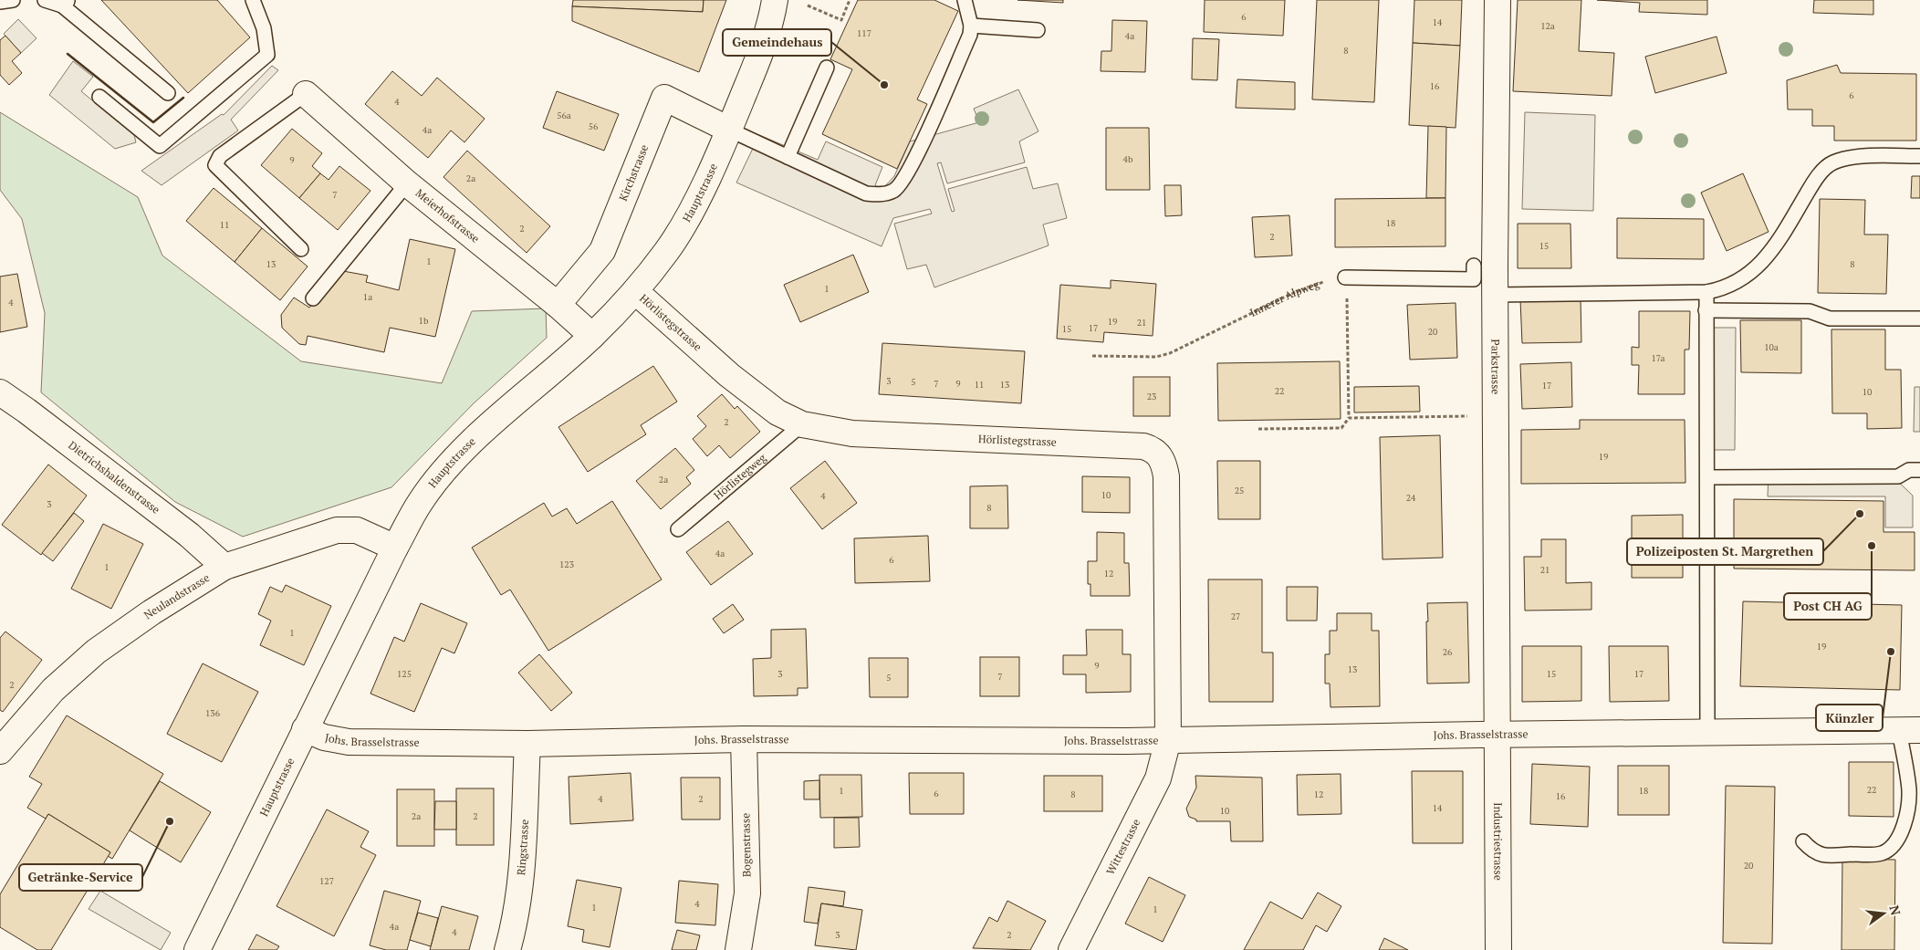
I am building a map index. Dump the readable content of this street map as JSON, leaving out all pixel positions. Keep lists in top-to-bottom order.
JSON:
{
  "streets": {
    "street": [
      "Kirchstrasse",
      "Hauptstrasse",
      "Meierhofstrasse",
      "Hörlistegstrasse",
      "Parkstrasse",
      "Dietrichshaldenstrasse",
      "Neulandstrasse",
      "Johs. Brasselstrasse",
      "Industriestrasse",
      "Bogenstrasse",
      "Wittestrasse",
      "Ringstrasse"
    ],
    "lane": ["Hörlistegweg"],
    "path": ["Innerer Alpweg"]
  },
  "crossings": [
    ["Kirchstrasse", "Hauptstrasse"],
    ["Kirchstrasse", "Meierhofstrasse"],
    ["Hauptstrasse", "Meierhofstrasse"],
    ["Hauptstrasse", "Hörlistegstrasse"],
    ["Hauptstrasse", "Neulandstrasse"],
    ["Hauptstrasse", "Johs. Brasselstrasse"],
    ["Hörlistegstrasse", "Hörlistegweg"],
    ["Hörlistegstrasse", "Johs. Brasselstrasse"],
    ["Hörlistegstrasse", "Wittestrasse"],
    ["Parkstrasse", "Johs. Brasselstrasse"],
    ["Parkstrasse", "Industriestrasse"],
    ["Dietrichshaldenstrasse", "Neulandstrasse"],
    ["Johs. Brasselstrasse", "Industriestrasse"],
    ["Johs. Brasselstrasse", "Bogenstrasse"],
    ["Johs. Brasselstrasse", "Wittestrasse"],
    ["Johs. Brasselstrasse", "Ringstrasse"]
  ],
  "places": [
    "Gemeindehaus",
    "Polizeiposten St. Margrethen",
    "Post CH AG",
    "Künzler",
    "Getränke-Service"
  ],
  "house_numbers": [
    "6",
    "14",
    "12a",
    "117",
    "4a",
    "8",
    "16",
    "6",
    "4",
    "56a",
    "56",
    "4a",
    "4b",
    "9",
    "2a",
    "7",
    "18",
    "11",
    "2",
    "2",
    "15",
    "1",
    "13",
    "8",
    "1",
    "1a",
    "4",
    "1b",
    "19",
    "21",
    "17",
    "15",
    "20",
    "10a",
    "17a",
    "3",
    "5",
    "7",
    "9",
    "11",
    "13",
    "17",
    "22",
    "10",
    "23",
    "2",
    "19",
    "2a",
    "25",
    "10",
    "4",
    "24",
    "3",
    "8",
    "4a",
    "6",
    "123",
    "1",
    "21",
    "12",
    "27",
    "1",
    "19",
    "26",
    "9",
    "13",
    "125",
    "3",
    "15",
    "17",
    "7",
    "5",
    "2",
    "136",
    "22",
    "1",
    "18",
    "6",
    "8",
    "12",
    "16",
    "4",
    "2",
    "14",
    "10",
    "2a",
    "2",
    "20",
    "127",
    "4",
    "1",
    "1",
    "4a",
    "4",
    "3",
    "2"
  ],
  "north": "right"
}
